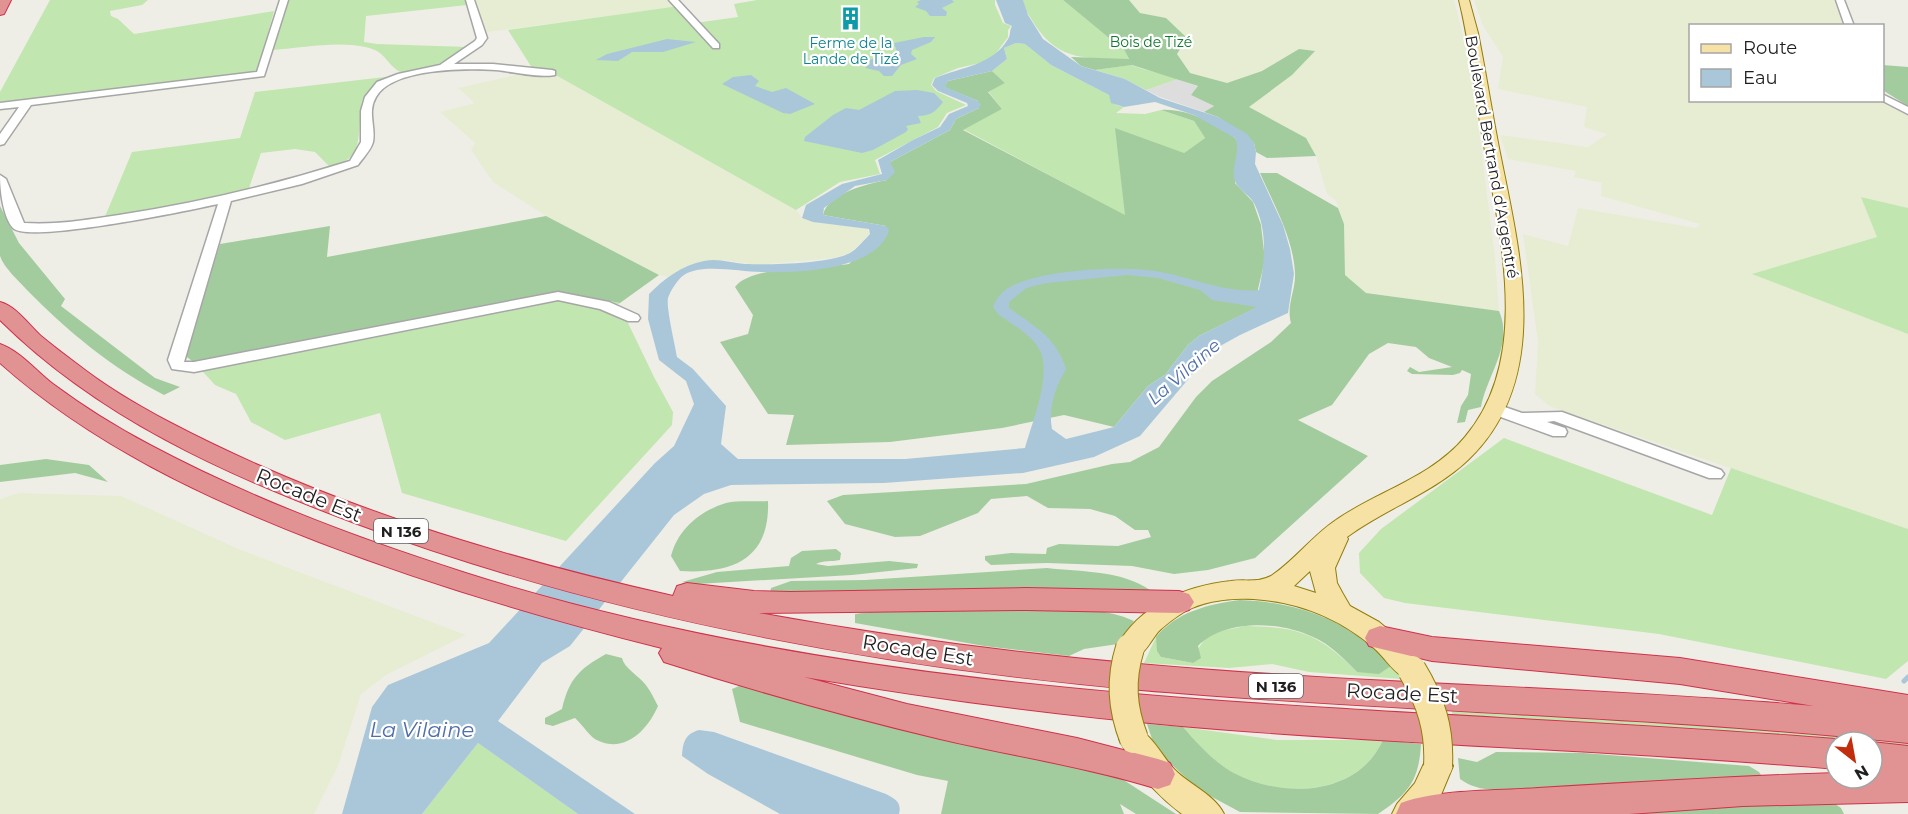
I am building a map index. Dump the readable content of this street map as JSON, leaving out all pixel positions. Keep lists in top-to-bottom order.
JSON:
{
  "streets": {
    "highway": ["Rocade Est", "N 136"],
    "main road": ["Boulevard Bertrand d'Argentré"]
  },
  "water": ["La Vilaine"],
  "parks": ["Bois de Tizé"],
  "places": {
    "building": ["Ferme de la Lande de Tizé"]
  },
  "legend": ["Route", "Eau"],
  "north": "bottom right"
}
